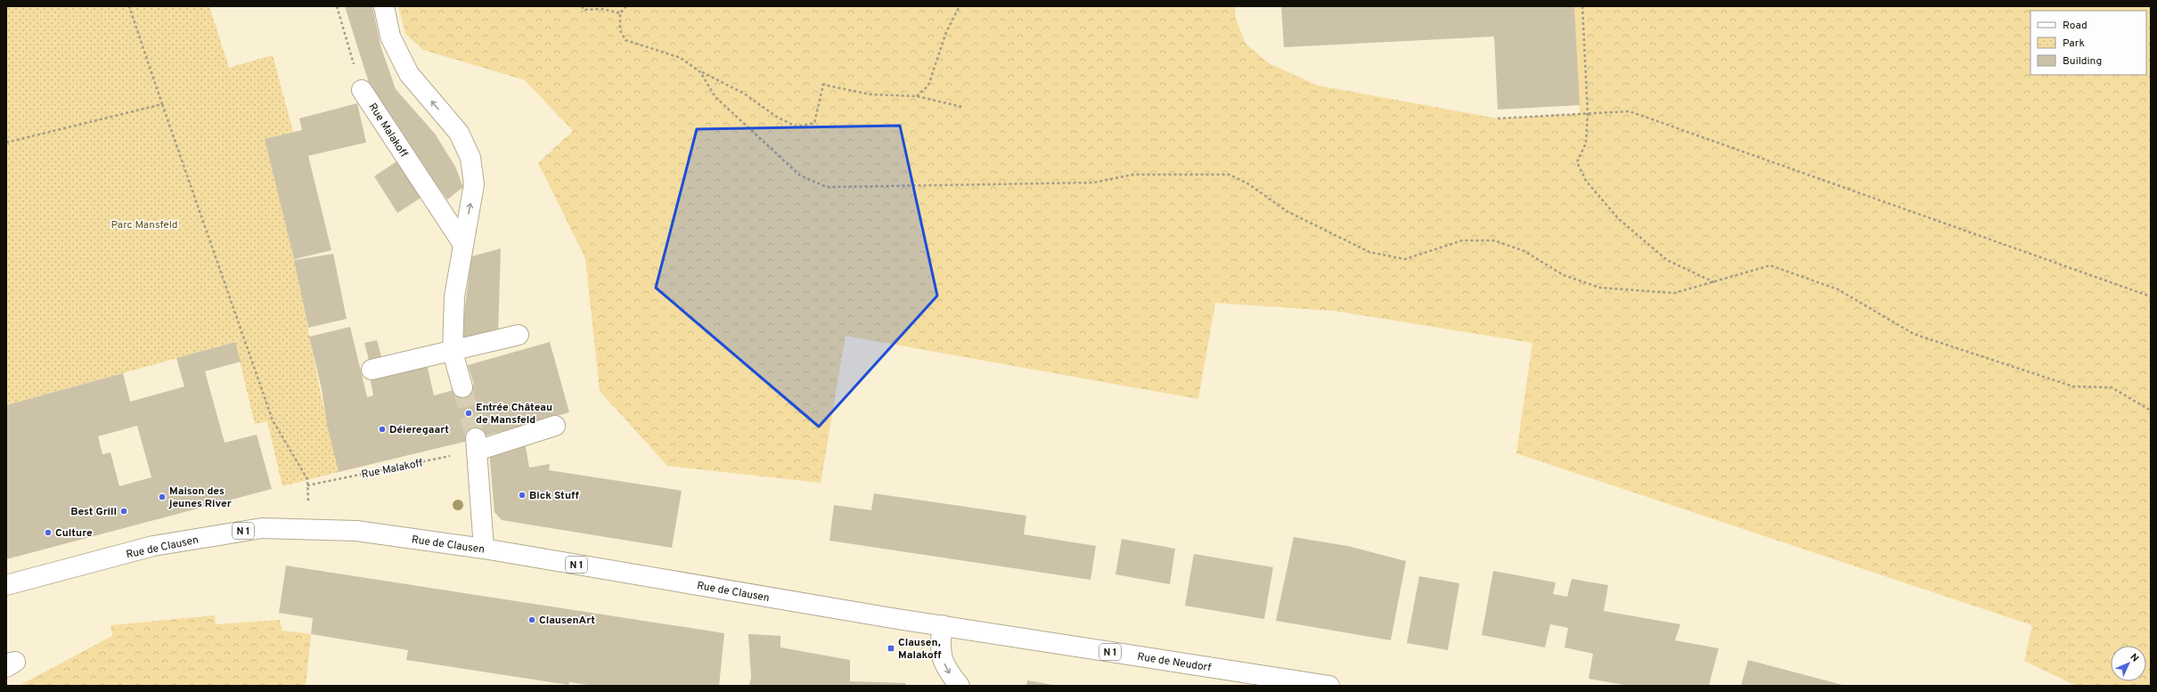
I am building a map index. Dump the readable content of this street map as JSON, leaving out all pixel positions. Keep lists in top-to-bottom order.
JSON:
{
  "streets": {
    "main road": [
      "Rue Malakoff",
      "N 1",
      "Rue de Clausen",
      "Rue de Neudorf"
    ]
  },
  "crossings": [
    ["Rue de Clausen", "Rue de Neudorf"]
  ],
  "parks": ["Parc Mansfeld"],
  "places": {
    "other": [
      "Entrée Château de Mansfeld",
      "Déieregaart",
      "Bick Stuff",
      "Maison des jeunes River",
      "Best Grill",
      "Culture",
      "ClausenArt"
    ],
    "transit": ["Clausen, Malakoff"]
  },
  "legend": ["Road", "Park", "Building"],
  "north": "top right"
}
